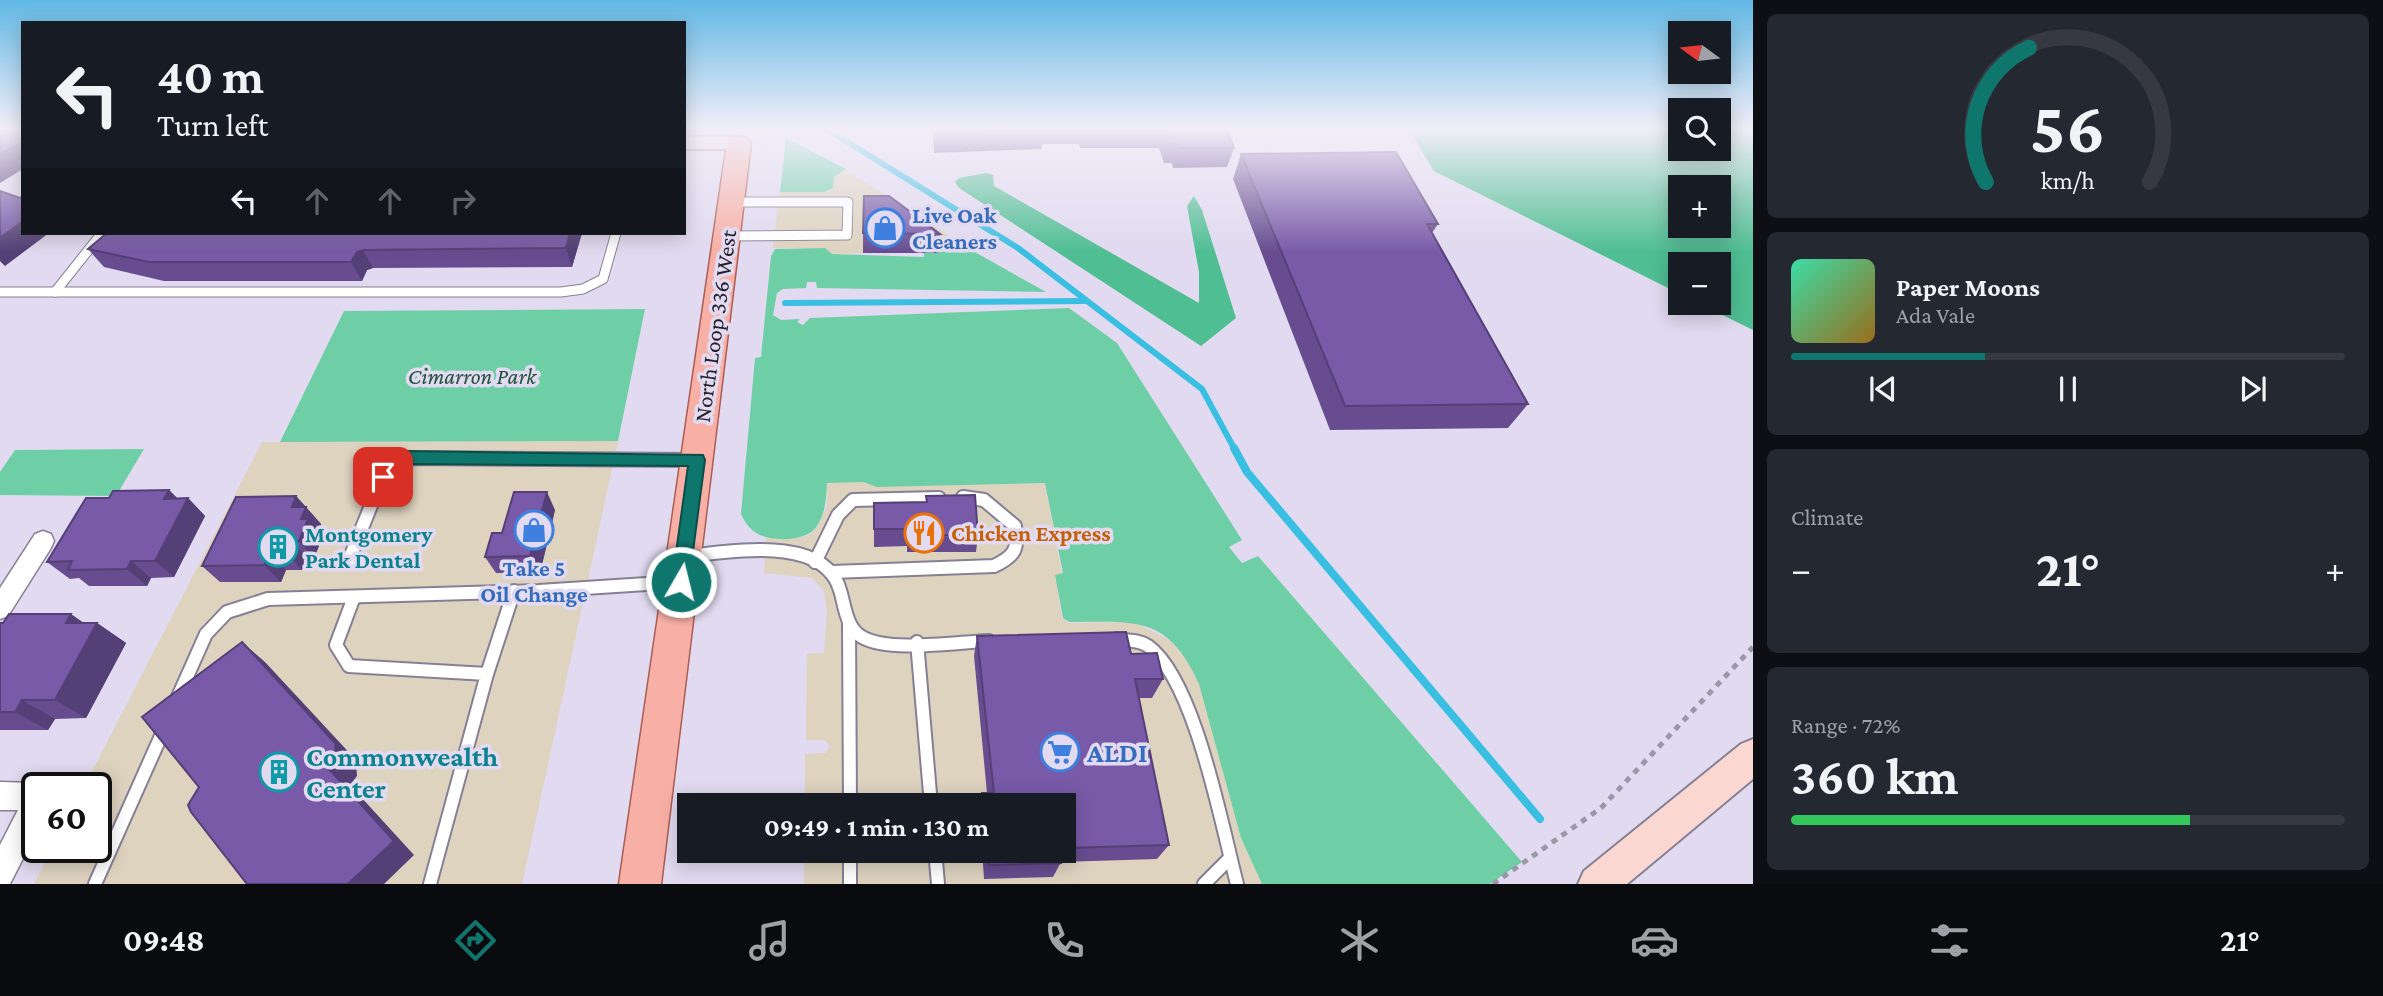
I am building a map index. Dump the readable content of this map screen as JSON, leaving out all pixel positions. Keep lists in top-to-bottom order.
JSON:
{
  "streets": {
    "main road": ["North Loop 336 West"]
  },
  "parks": ["Cimarron Park"],
  "places": {
    "shop": ["Live Oak Cleaners", "Take 5 Oil Change"],
    "restaurant": ["Chicken Express"],
    "building": ["Montgomery Park Dental", "Commonwealth Center"],
    "supermarket": ["ALDI"]
  },
  "north": "left",
  "page": {
    "map_buttons": ["+", "−"],
    "turn": ["40 m", "Turn left"],
    "song": ["Paper Moons", "Ada Vale"],
    "tile": [
      "Climate",
      ["Range · 72%", "360 km"]
    ],
    "heat": ["−", "21°", "+"],
    "limit": "60",
    "trip": "09:49 · 1 min · 130 m",
    "tabs": ["09:48", "21°"],
    "gauge": ["56", "km/h"]
  }
}
